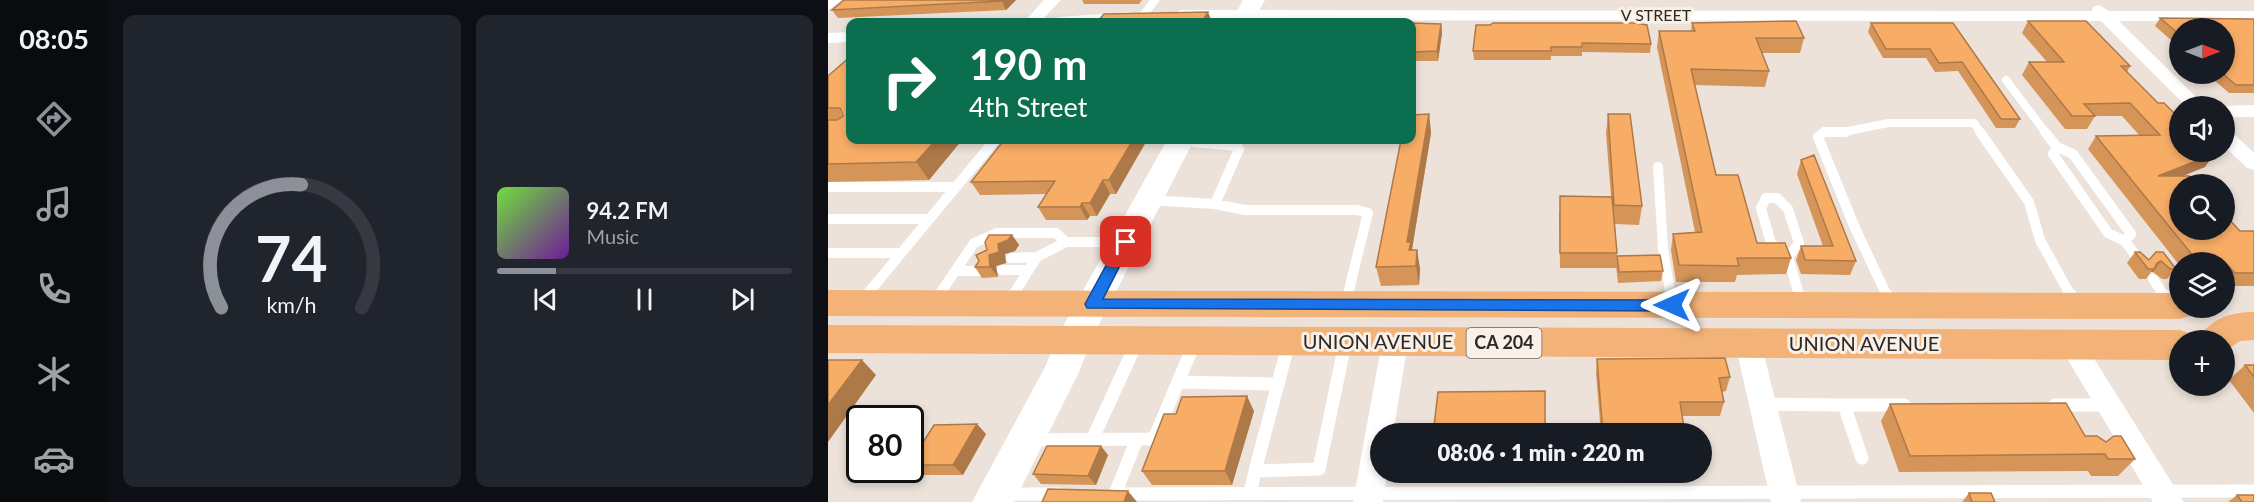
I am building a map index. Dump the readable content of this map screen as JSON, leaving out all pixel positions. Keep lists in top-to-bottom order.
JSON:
{
  "streets": {
    "highway": ["UNION AVENUE", "CA 204"],
    "street": ["V STREET"]
  },
  "north": "right",
  "page": {
    "tabs": "08:05",
    "map_buttons": "+",
    "turn": ["190 m", "4th Street"],
    "song": ["94.2 FM", "Music"],
    "limit": "80",
    "trip": "08:06 · 1 min · 220 m",
    "gauge": ["74", "km/h"]
  }
}
